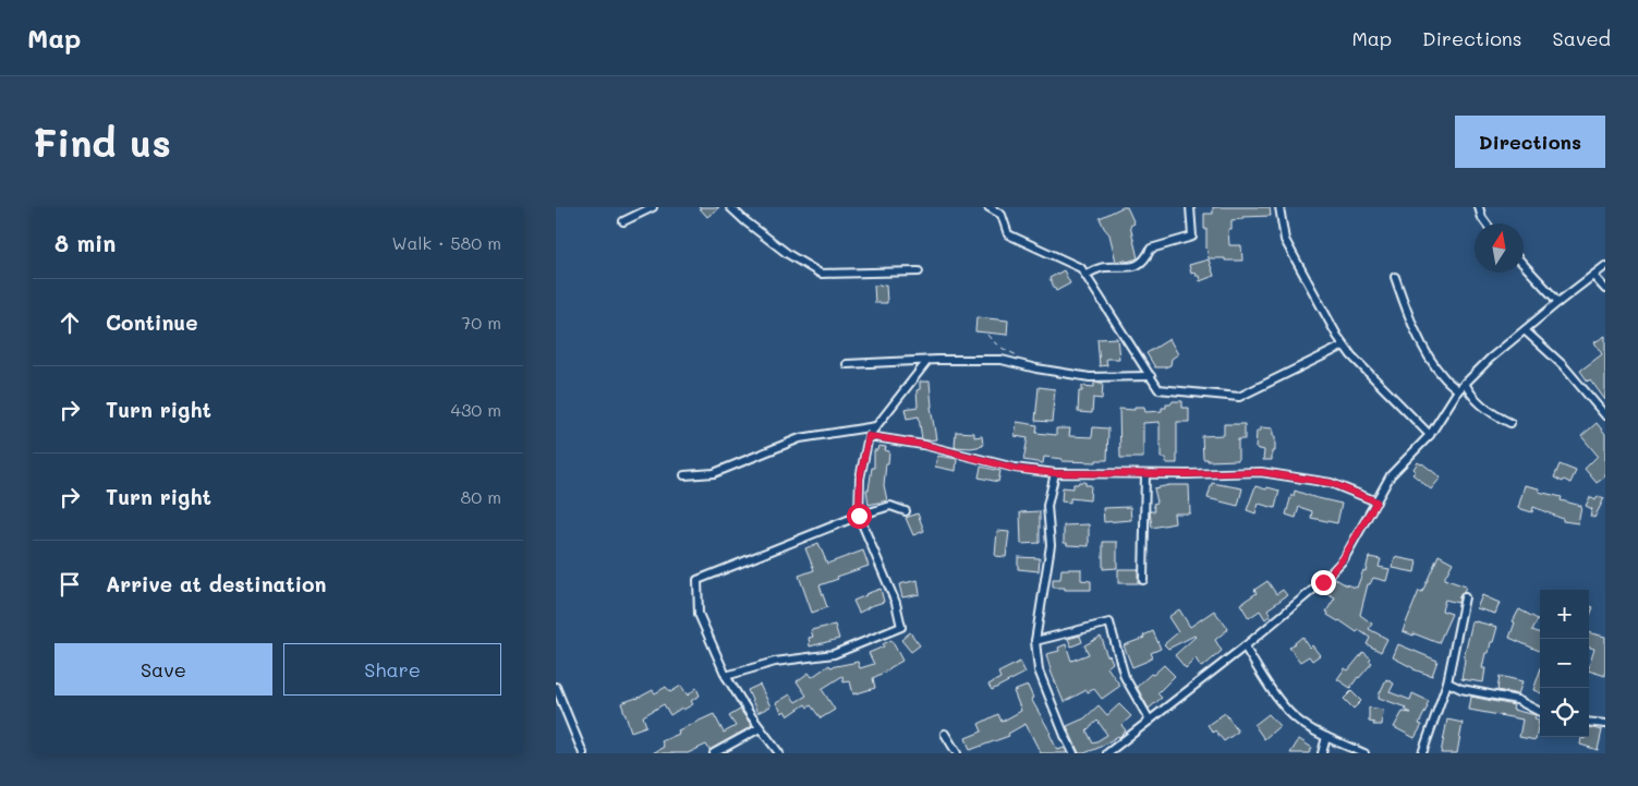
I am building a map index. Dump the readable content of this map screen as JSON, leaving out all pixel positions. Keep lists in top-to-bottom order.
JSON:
{
  "north": "top",
  "page": {
    "header": "Map",
    "nav": ["Map", "Directions", "Saved"],
    "buttons": [
      "Directions",
      ["Save", "Share"]
    ],
    "title": "Find us",
    "heading": ["8 min", "Walk · 580 m"],
    "list": [
      ["Continue", "70 m"],
      ["Turn right", "430 m"],
      ["Turn right", "80 m"],
      "Arrive at destination"
    ],
    "map_buttons": ["+", "−"]
  }
}
